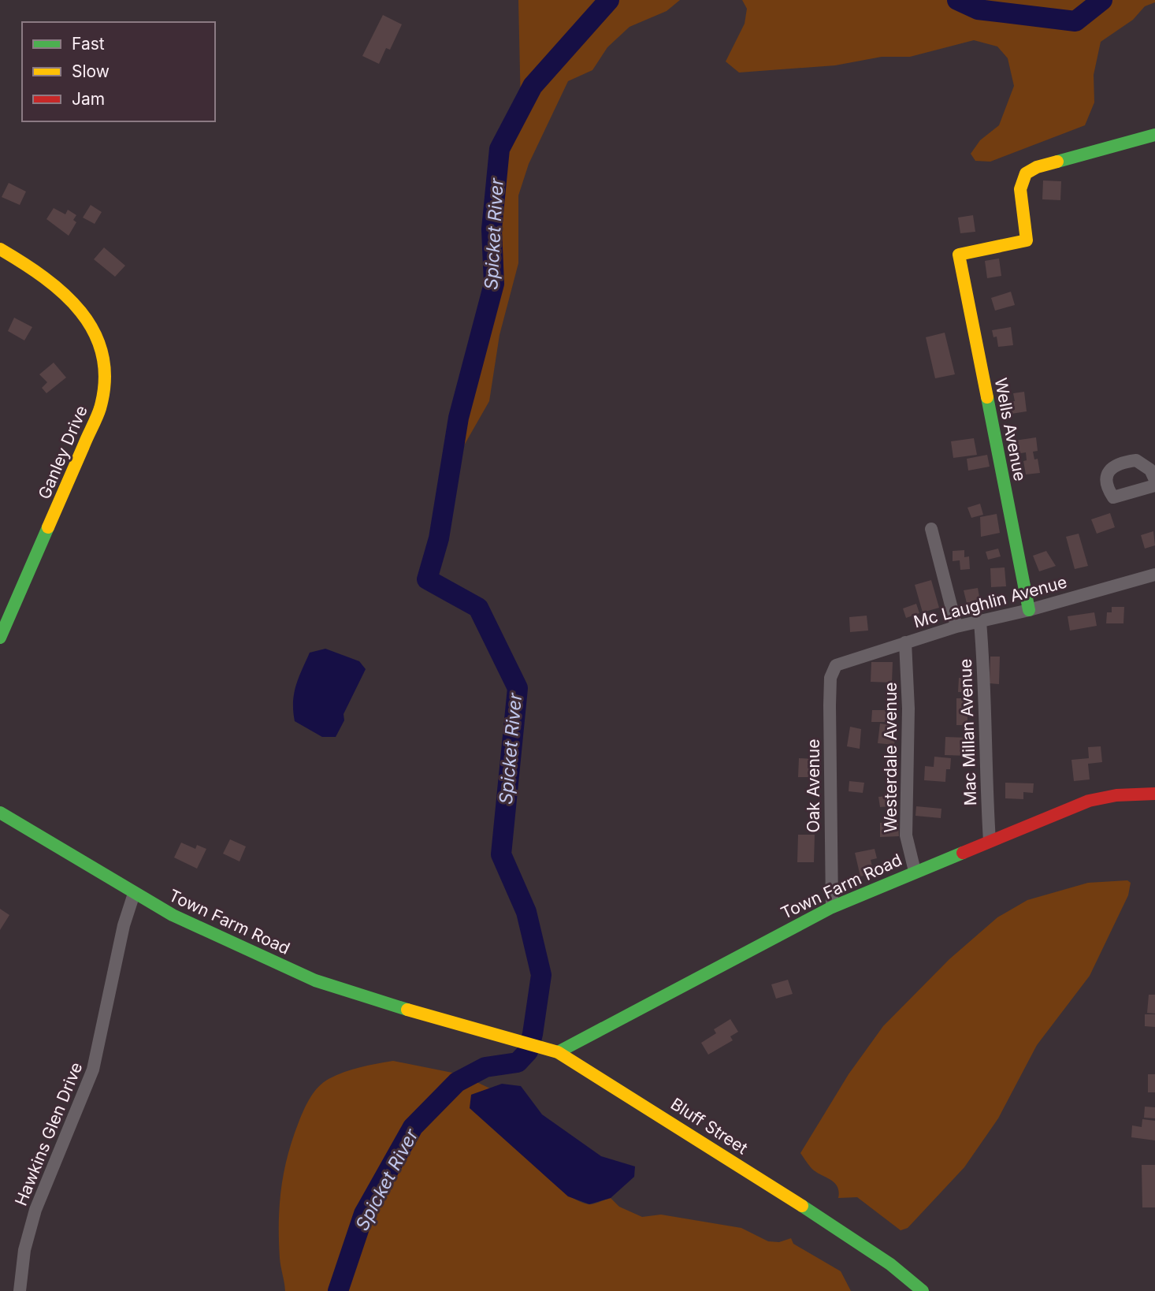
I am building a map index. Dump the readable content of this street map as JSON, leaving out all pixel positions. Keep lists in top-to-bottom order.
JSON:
{
  "streets": {
    "street": [
      "Wells Avenue",
      "Ganley Drive",
      "Mc Laughlin Avenue",
      "Mac Millan Avenue",
      "Westerdale Avenue",
      "Oak Avenue",
      "Town Farm Road",
      "Bluff Street",
      "Hawkins Glen Drive"
    ]
  },
  "crossings": [
    ["Wells Avenue", "Mc Laughlin Avenue"],
    ["Mc Laughlin Avenue", "Mac Millan Avenue"],
    ["Mc Laughlin Avenue", "Westerdale Avenue"],
    ["Mc Laughlin Avenue", "Oak Avenue"],
    ["Mac Millan Avenue", "Town Farm Road"],
    ["Westerdale Avenue", "Town Farm Road"],
    ["Oak Avenue", "Town Farm Road"],
    ["Town Farm Road", "Bluff Street"],
    ["Town Farm Road", "Hawkins Glen Drive"]
  ],
  "water": ["Spicket River"],
  "legend": ["Fast", "Slow", "Jam"]
}
